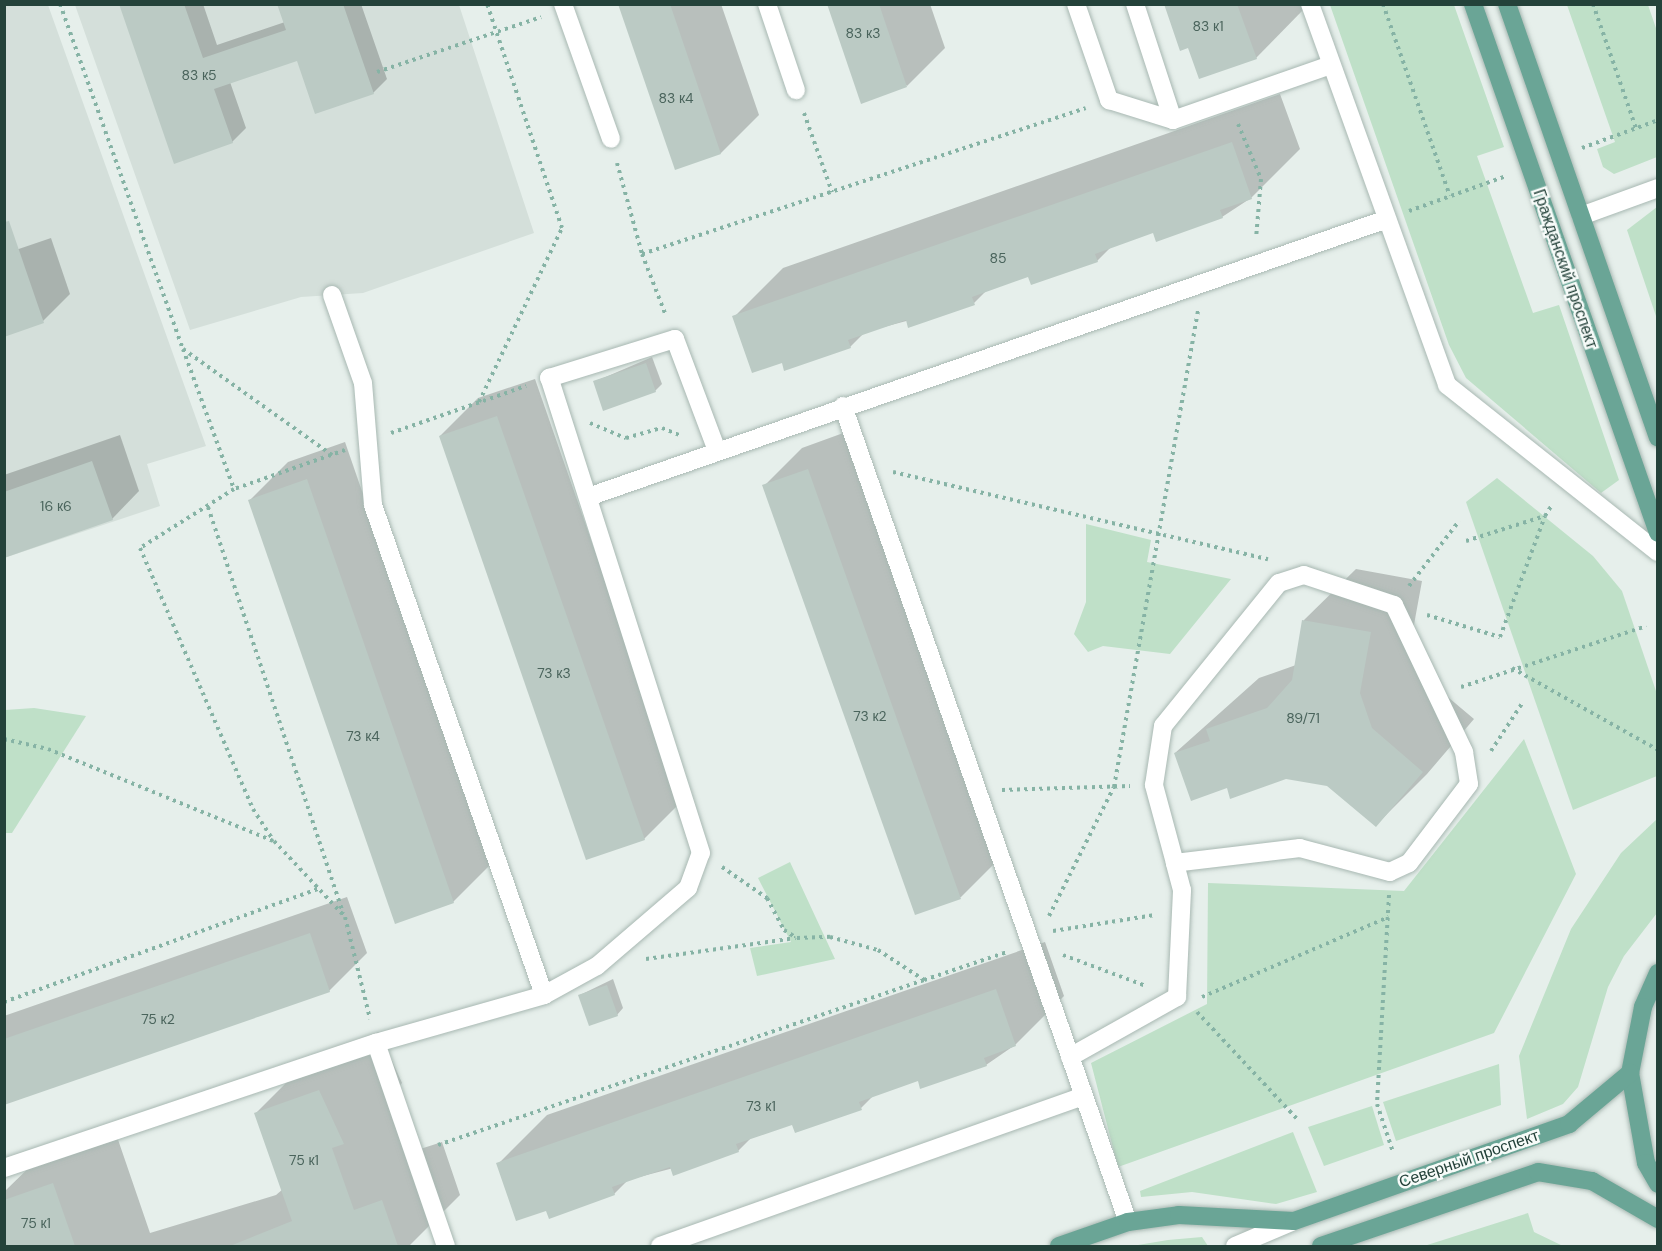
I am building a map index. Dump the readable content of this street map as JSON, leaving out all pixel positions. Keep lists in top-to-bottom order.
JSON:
{
  "streets": {
    "main road": ["Гражданский проспект", "Северный проспект"]
  },
  "house_numbers": [
    "83 к1",
    "83 к3",
    "83 к5",
    "83 к4",
    "85",
    "16 к6",
    "73 к3",
    "73 к2",
    "89/71",
    "73 к4",
    "75 к2",
    "73 к1",
    "75 к1",
    "75 к1"
  ]
}
